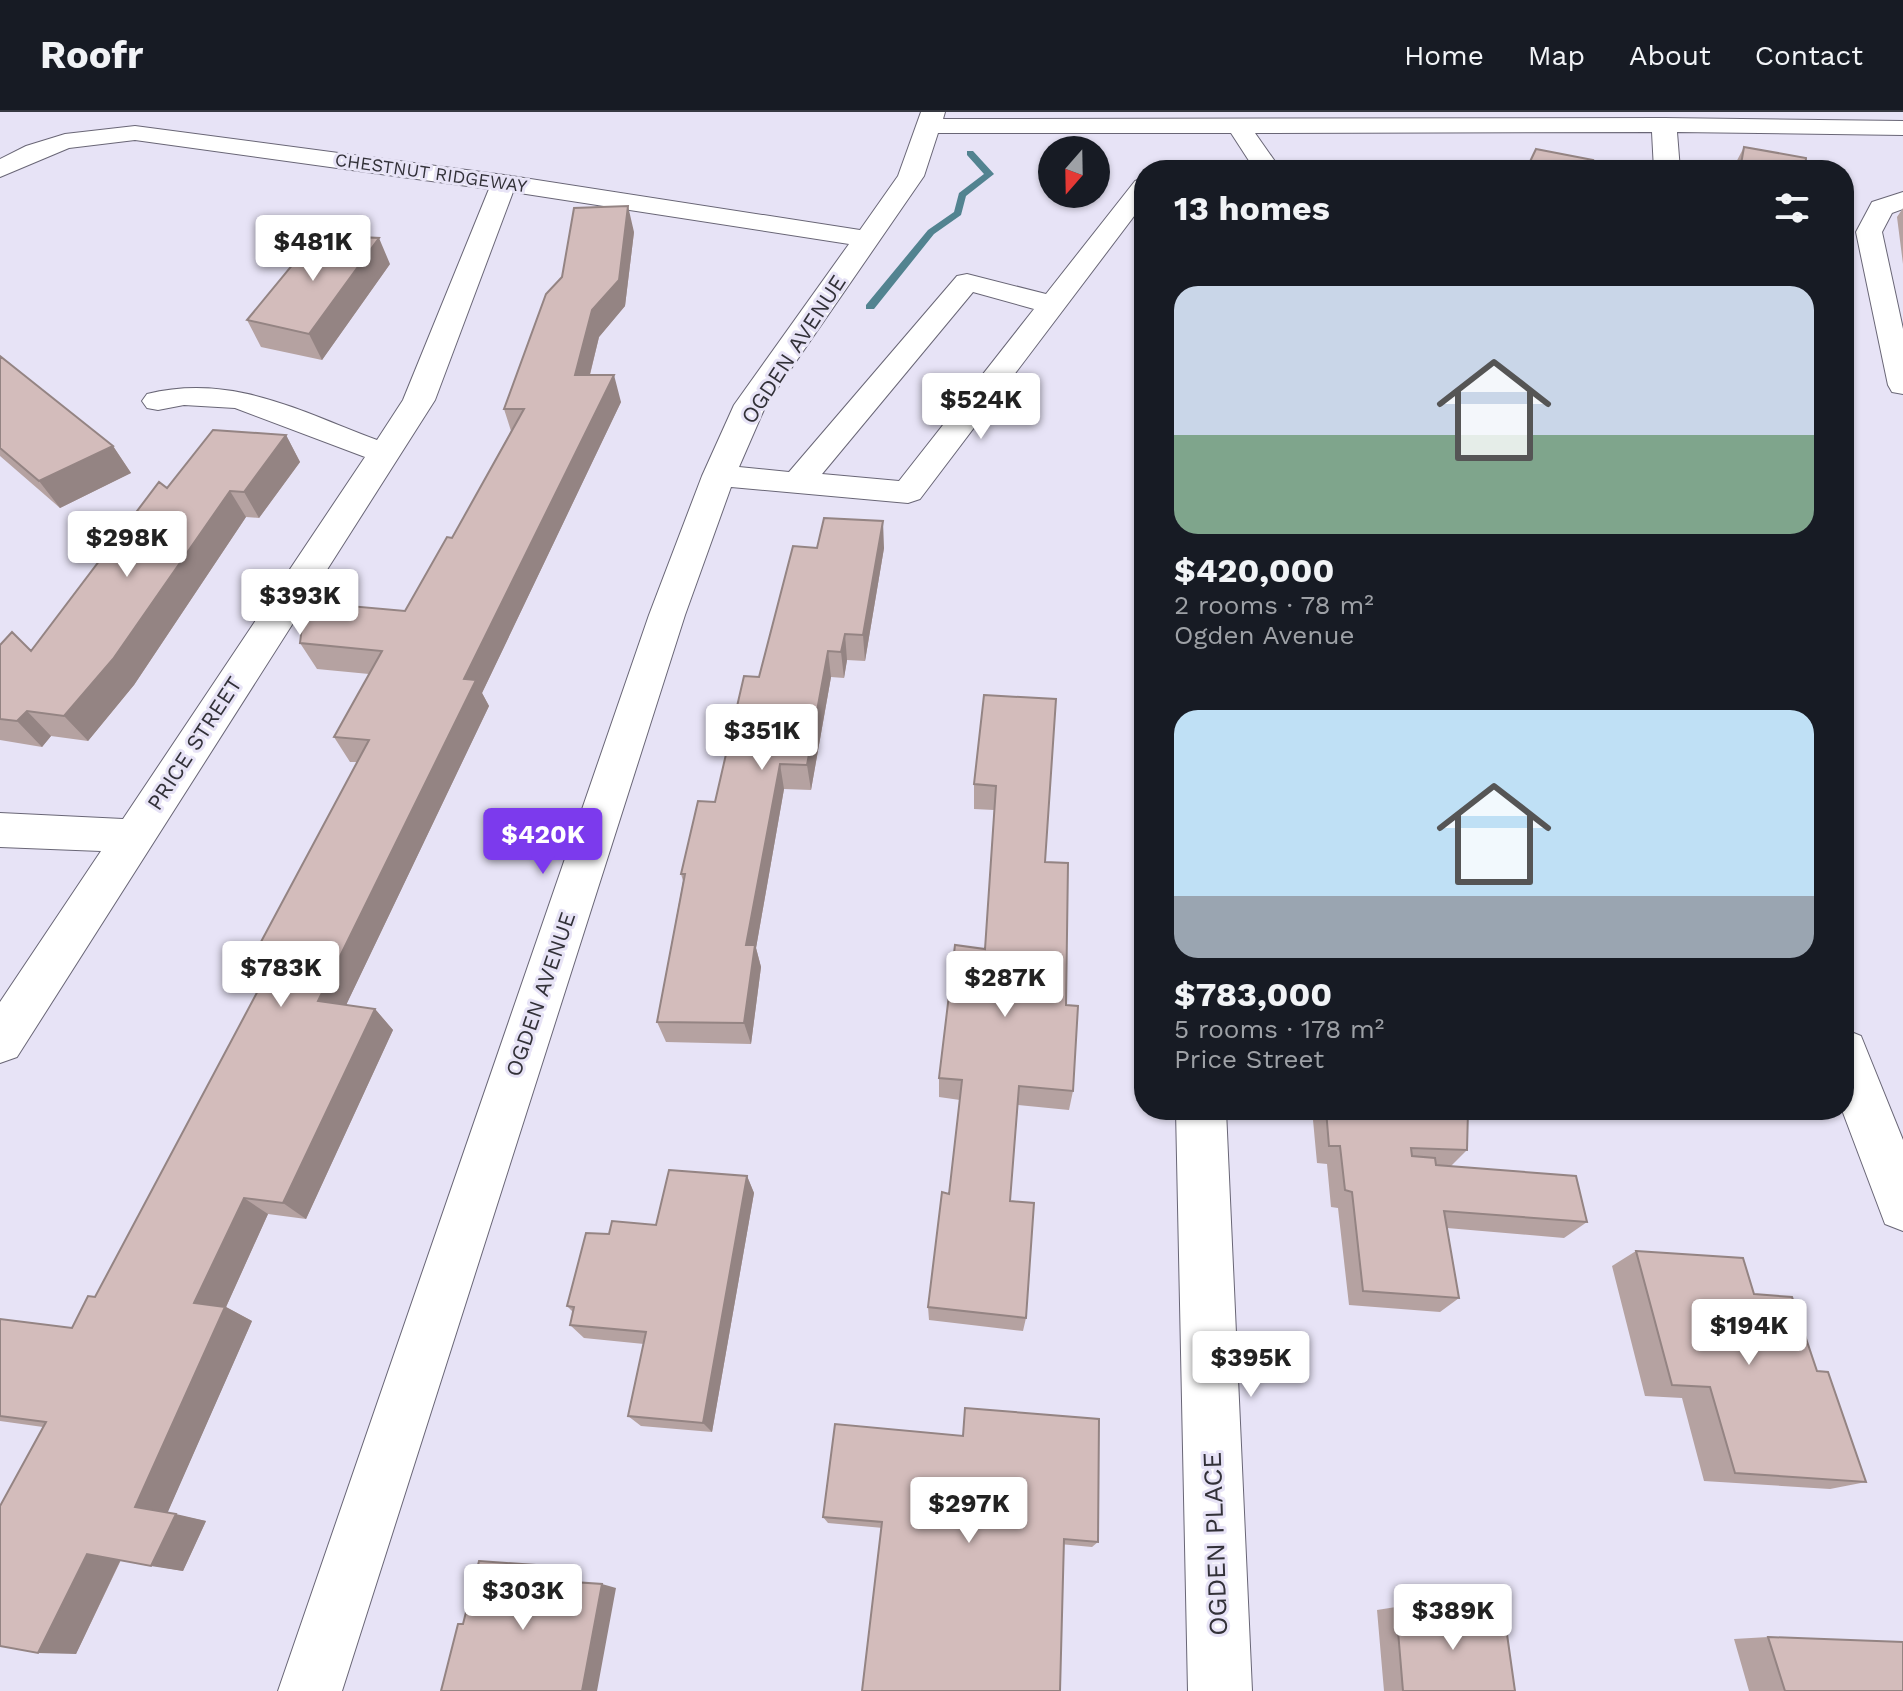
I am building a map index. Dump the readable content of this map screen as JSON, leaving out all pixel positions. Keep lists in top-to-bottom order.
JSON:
{
  "streets": {
    "street": [
      "CHESTNUT RIDGEWAY",
      "OGDEN AVENUE",
      "PRICE STREET",
      "OGDEN PLACE"
    ]
  },
  "crossings": [
    ["CHESTNUT RIDGEWAY", "OGDEN AVENUE"],
    ["CHESTNUT RIDGEWAY", "PRICE STREET"]
  ],
  "north": "bottom",
  "page": {
    "header": "Roofr",
    "nav": [
      "Home",
      "Map",
      "About",
      "Contact"
    ],
    "heading": "13 homes",
    "price": [
      "$481K",
      "$524K",
      "$298K",
      "$393K",
      "$351K",
      "$420K",
      "$783K",
      "$287K",
      "$194K",
      "$395K",
      "$297K",
      "$303K",
      "$389K"
    ],
    "list": [
      {
        "name": "$420,000",
        "note": "2 rooms · 78 m² · Ogden Avenue"
      },
      {
        "name": "$783,000",
        "note": "5 rooms · 178 m² · Price Street"
      }
    ]
  }
}
